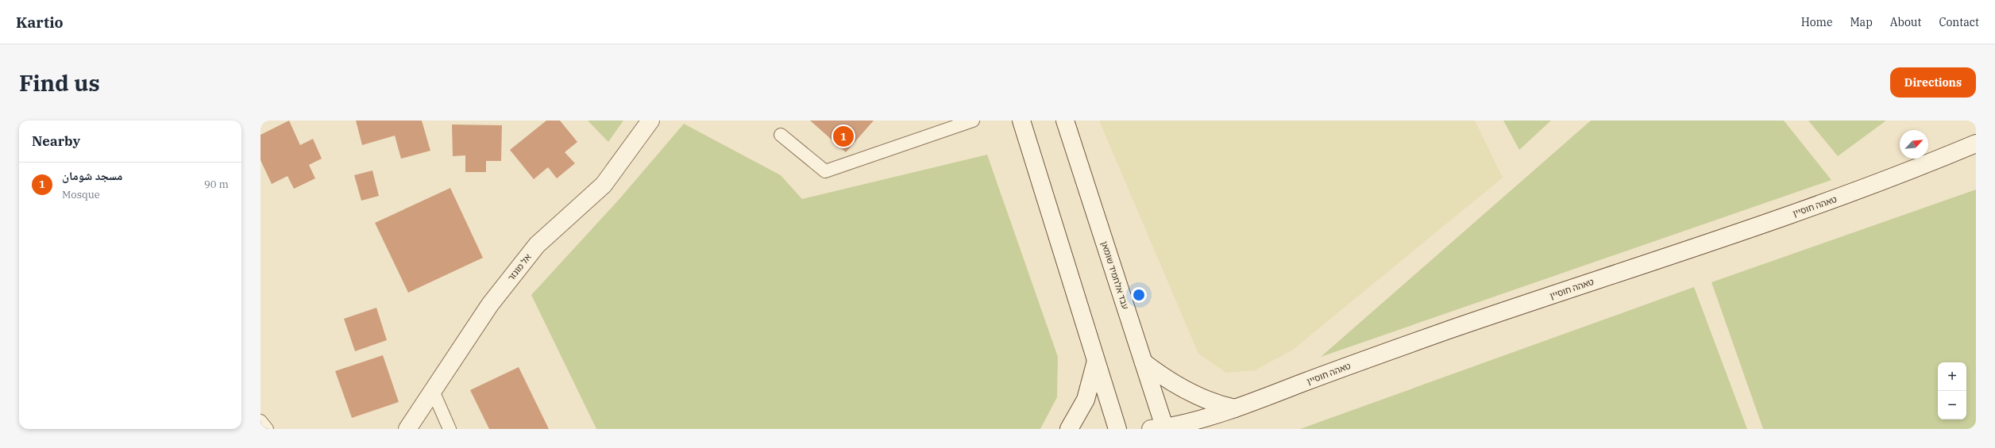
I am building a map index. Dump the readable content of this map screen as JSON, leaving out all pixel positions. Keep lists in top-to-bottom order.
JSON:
{
  "streets": {
    "street": ["טאהה חוסיין", "אל מונזר", "עבד אלחמיד שומאן"]
  },
  "crossings": [
    ["טאהה חוסיין", "עבד אלחמיד שומאן"]
  ],
  "north": "top right",
  "page": {
    "header": "Kartio",
    "nav": [
      "Home",
      "Map",
      "About",
      "Contact"
    ],
    "buttons": "Directions",
    "title": "Find us",
    "heading": "Nearby",
    "pins": "1",
    "list": [
      {
        "mark": "1",
        "name": "مسجد شومان",
        "note": "Mosque",
        "value": "90 m"
      }
    ],
    "map_buttons": ["+", "−"]
  }
}
